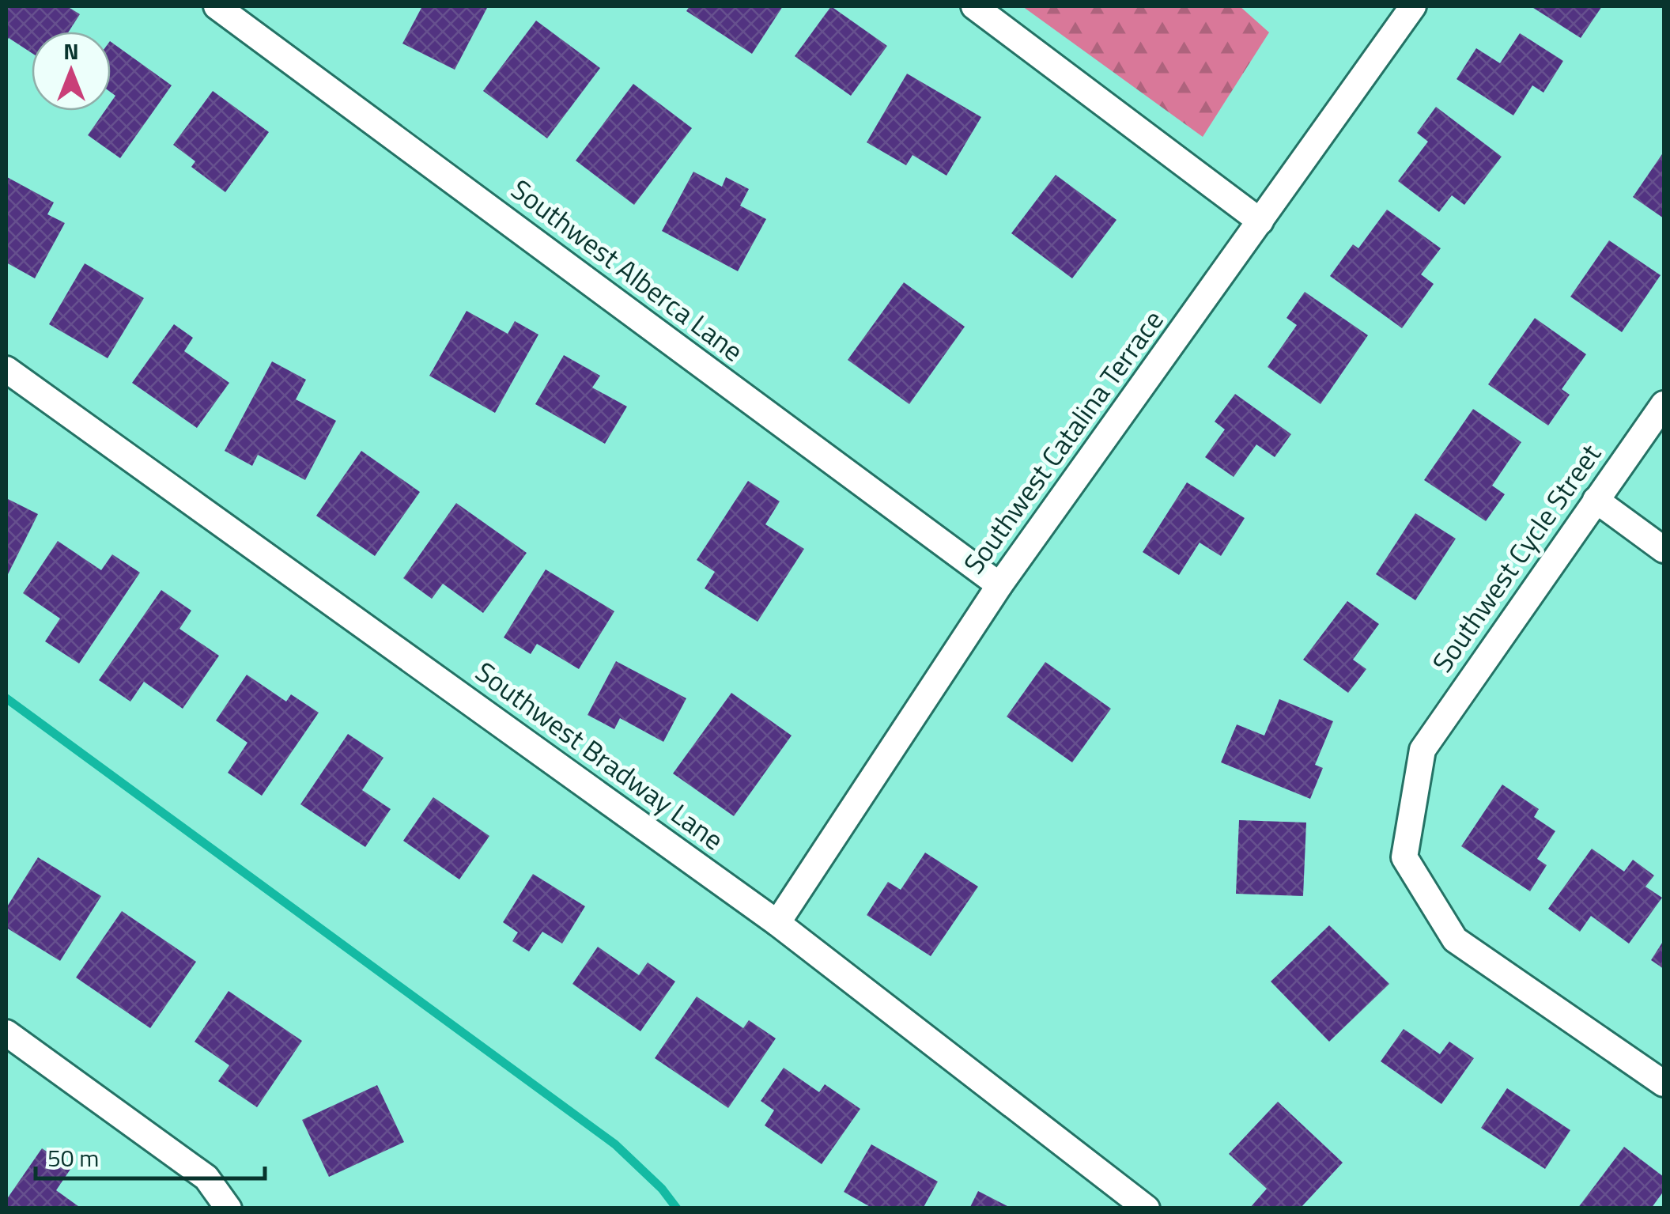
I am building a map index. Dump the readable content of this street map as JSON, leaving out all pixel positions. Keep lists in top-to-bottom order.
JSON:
{
  "streets": {
    "street": [
      "Southwest Alberca Lane",
      "Southwest Catalina Terrace",
      "Southwest Cycle Street",
      "Southwest Bradway Lane"
    ]
  },
  "crossings": [
    ["Southwest Alberca Lane", "Southwest Catalina Terrace"],
    ["Southwest Catalina Terrace", "Southwest Bradway Lane"]
  ],
  "scale_bar": "50 m",
  "north": "top"
}
